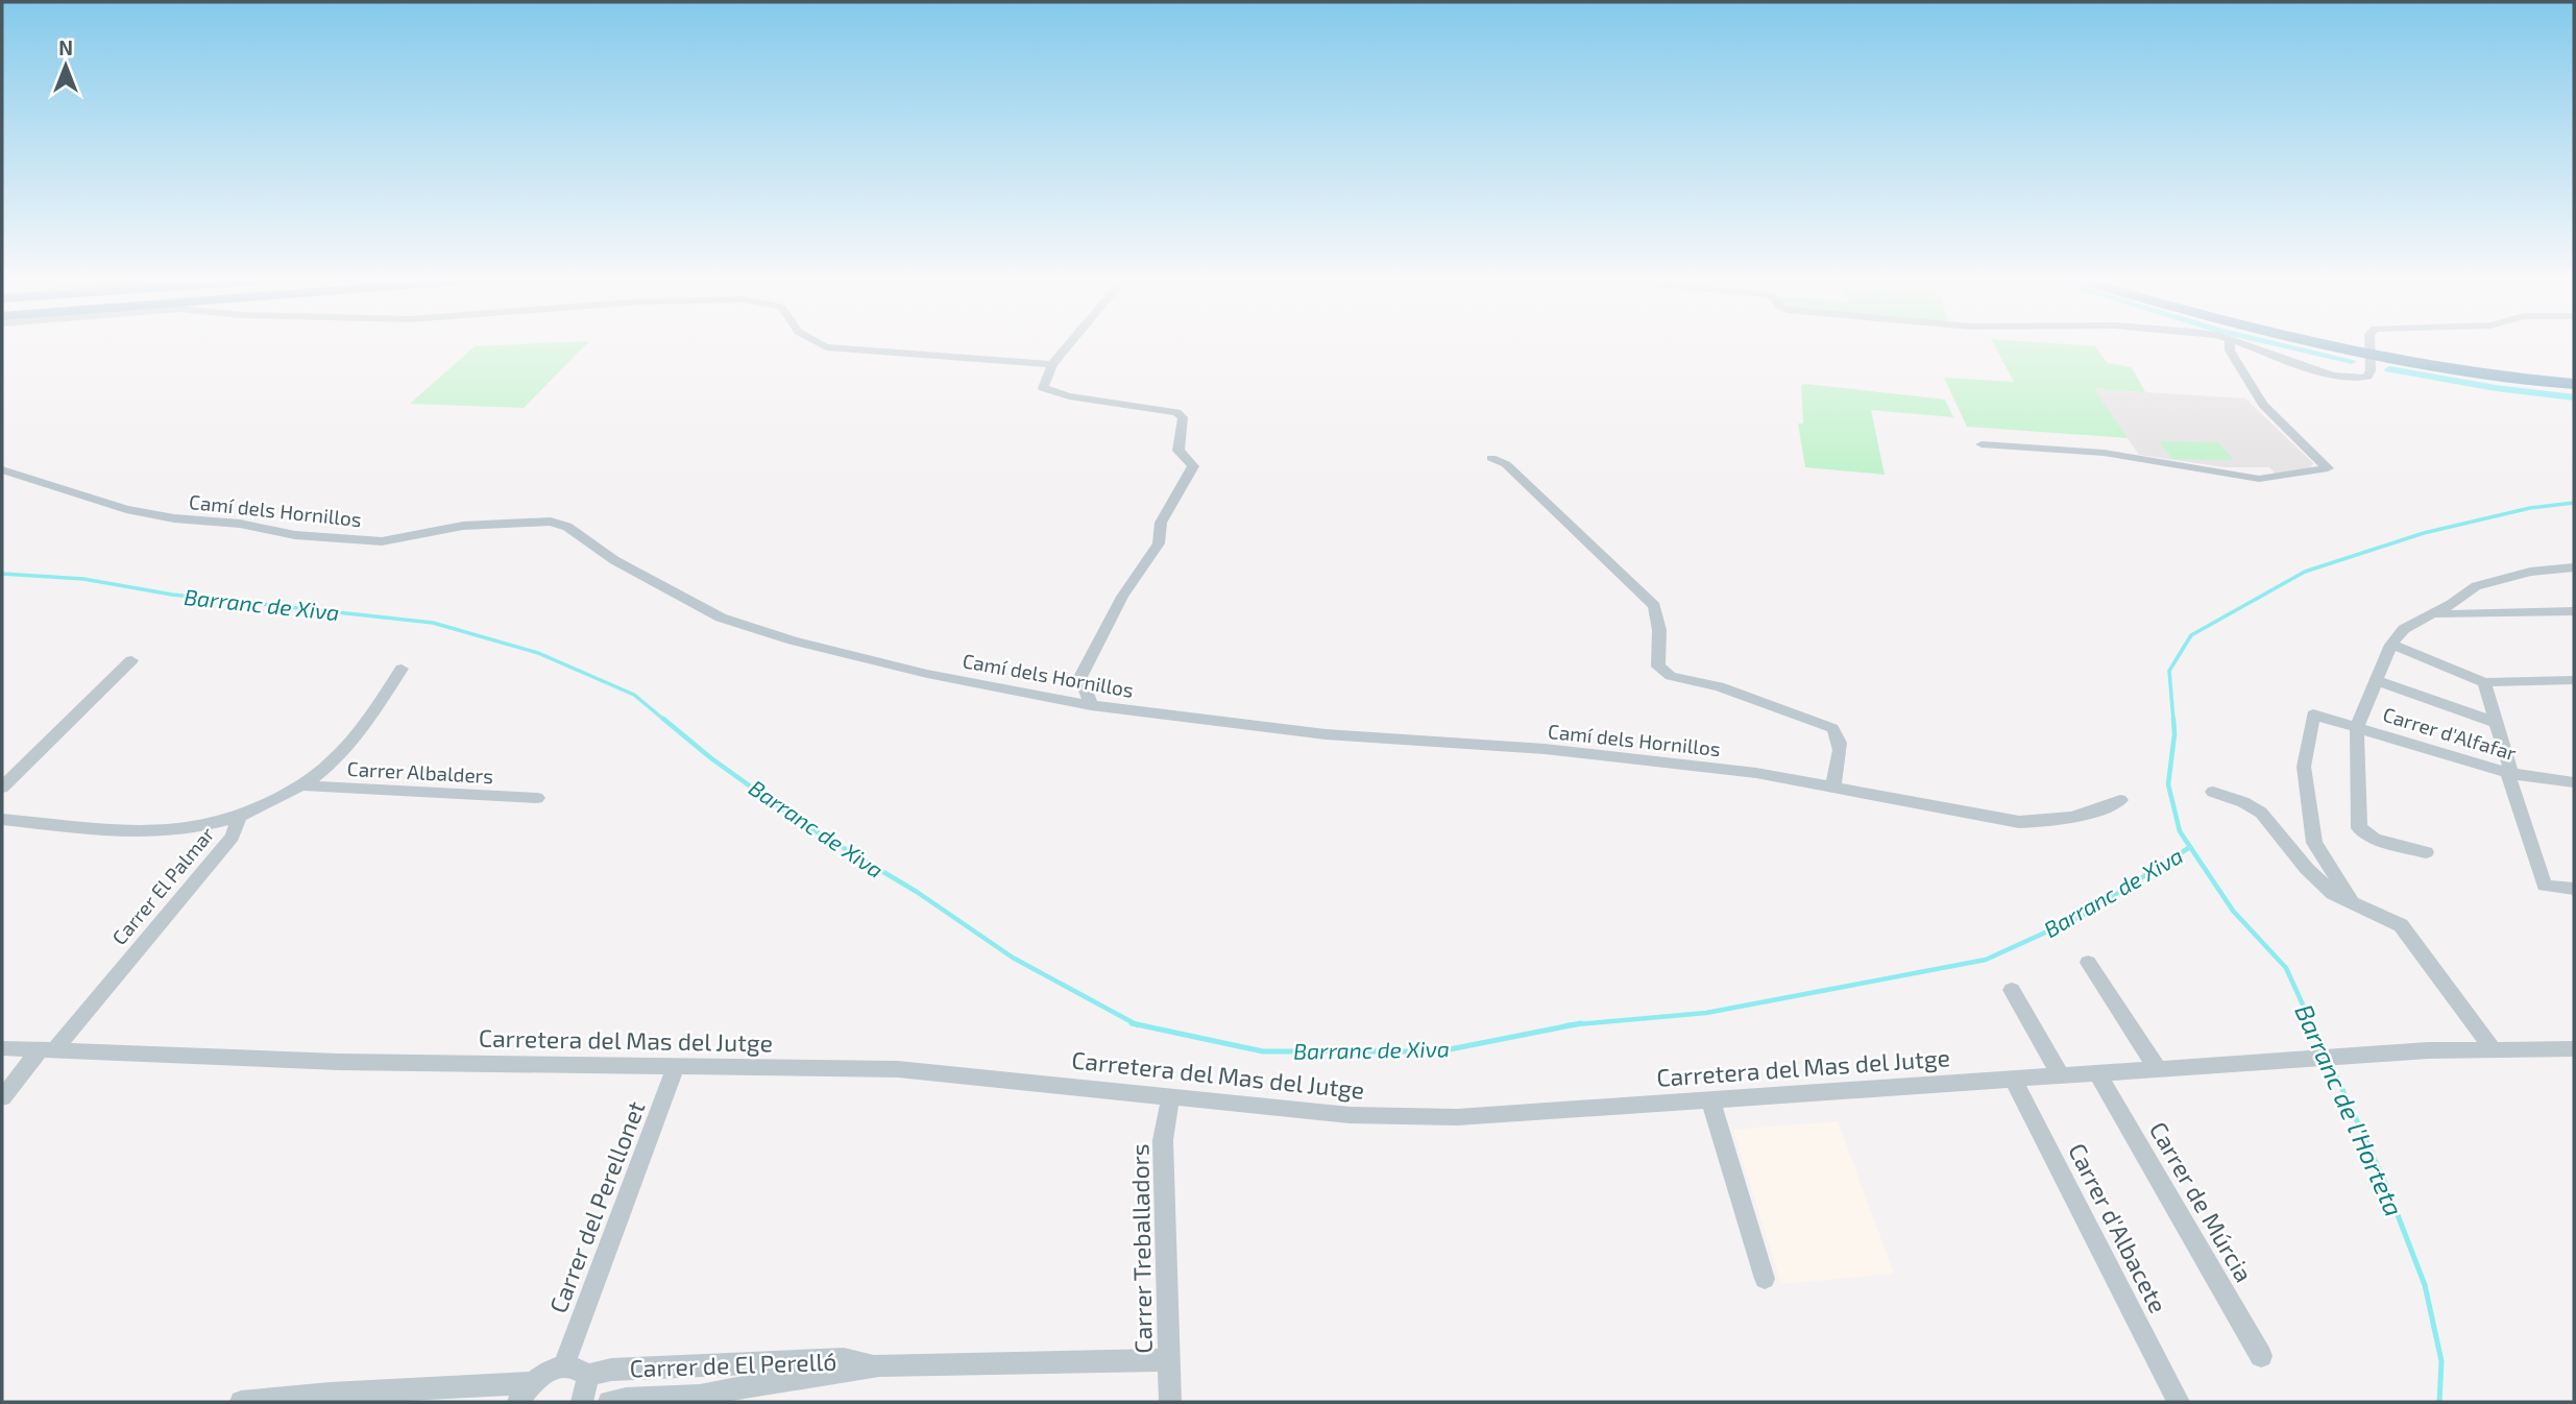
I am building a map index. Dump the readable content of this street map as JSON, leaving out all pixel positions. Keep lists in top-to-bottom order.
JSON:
{
  "streets": {
    "street": [
      "Camí dels Hornillos",
      "Carrer d'Alfafar",
      "Carrer Albalders",
      "Carrer El Palmar",
      "Carretera del Mas del Jutge",
      "Carrer de Múrcia",
      "Carrer del Perellonet",
      "Carrer d'Albacete",
      "Carrer Treballadors",
      "Carrer de El Perelló"
    ]
  },
  "crossings": [
    ["Carrer Albalders", "Carrer El Palmar"],
    ["Carrer El Palmar", "Carretera del Mas del Jutge"],
    ["Carretera del Mas del Jutge", "Carrer de Múrcia"],
    ["Carretera del Mas del Jutge", "Carrer del Perellonet"],
    ["Carretera del Mas del Jutge", "Carrer d'Albacete"],
    ["Carretera del Mas del Jutge", "Carrer Treballadors"],
    ["Carrer Treballadors", "Carrer de El Perelló"]
  ],
  "water": ["Barranc de Xiva", "Barranc de l'Horteta"],
  "north": "top"
}
